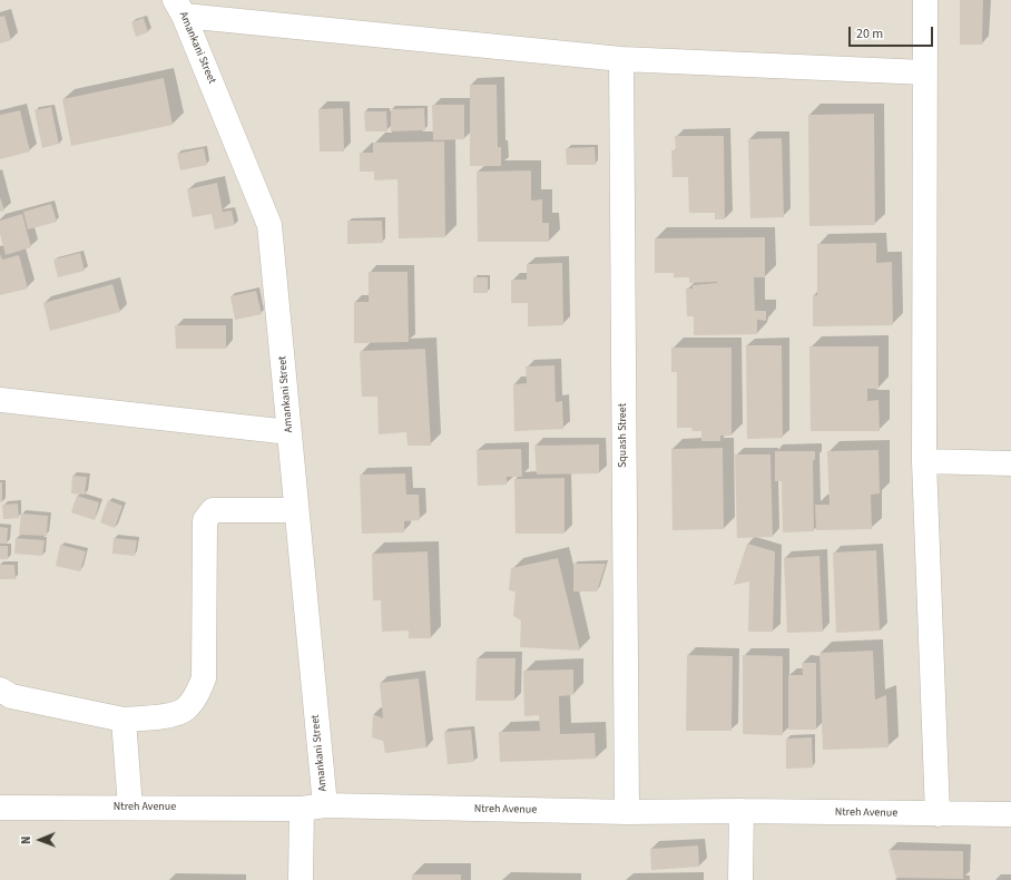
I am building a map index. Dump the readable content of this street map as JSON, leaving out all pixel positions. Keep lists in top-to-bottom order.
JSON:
{
  "streets": {
    "street": ["Amankani Street", "Squash Street", "Ntreh Avenue"]
  },
  "crossings": [
    ["Amankani Street", "Ntreh Avenue"],
    ["Squash Street", "Ntreh Avenue"]
  ],
  "scale_bar": "20 m",
  "north": "left"
}
